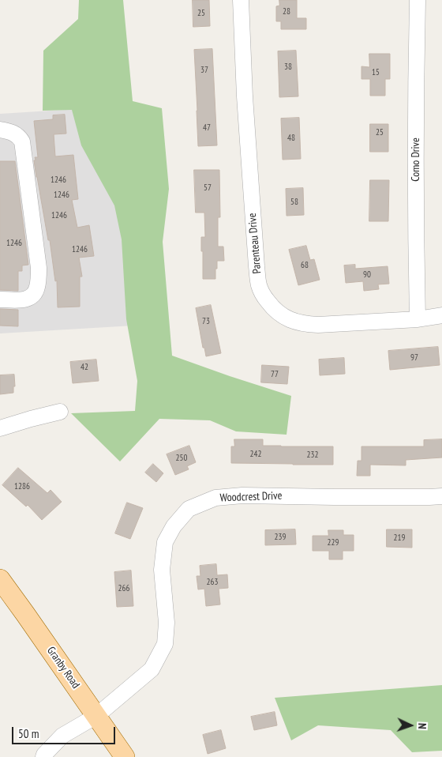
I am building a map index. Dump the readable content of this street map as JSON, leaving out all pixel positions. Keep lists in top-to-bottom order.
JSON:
{
  "streets": {
    "main road": ["Granby Road"],
    "street": ["Como Drive", "Parenteau Drive", "Woodcrest Drive"]
  },
  "crossings": [
    ["Como Drive", "Parenteau Drive"],
    ["Woodcrest Drive", "Granby Road"]
  ],
  "house_numbers": [
    "28",
    "25",
    "38",
    "37",
    "15",
    "47",
    "25",
    "48",
    "1246",
    "57",
    "1246",
    "58",
    "1246",
    "1246",
    "1246",
    "68",
    "90",
    "73",
    "97",
    "42",
    "77",
    "242",
    "232",
    "250",
    "1286",
    "239",
    "219",
    "229",
    "263",
    "266"
  ],
  "scale_bar": "50 m",
  "north": "right"
}
